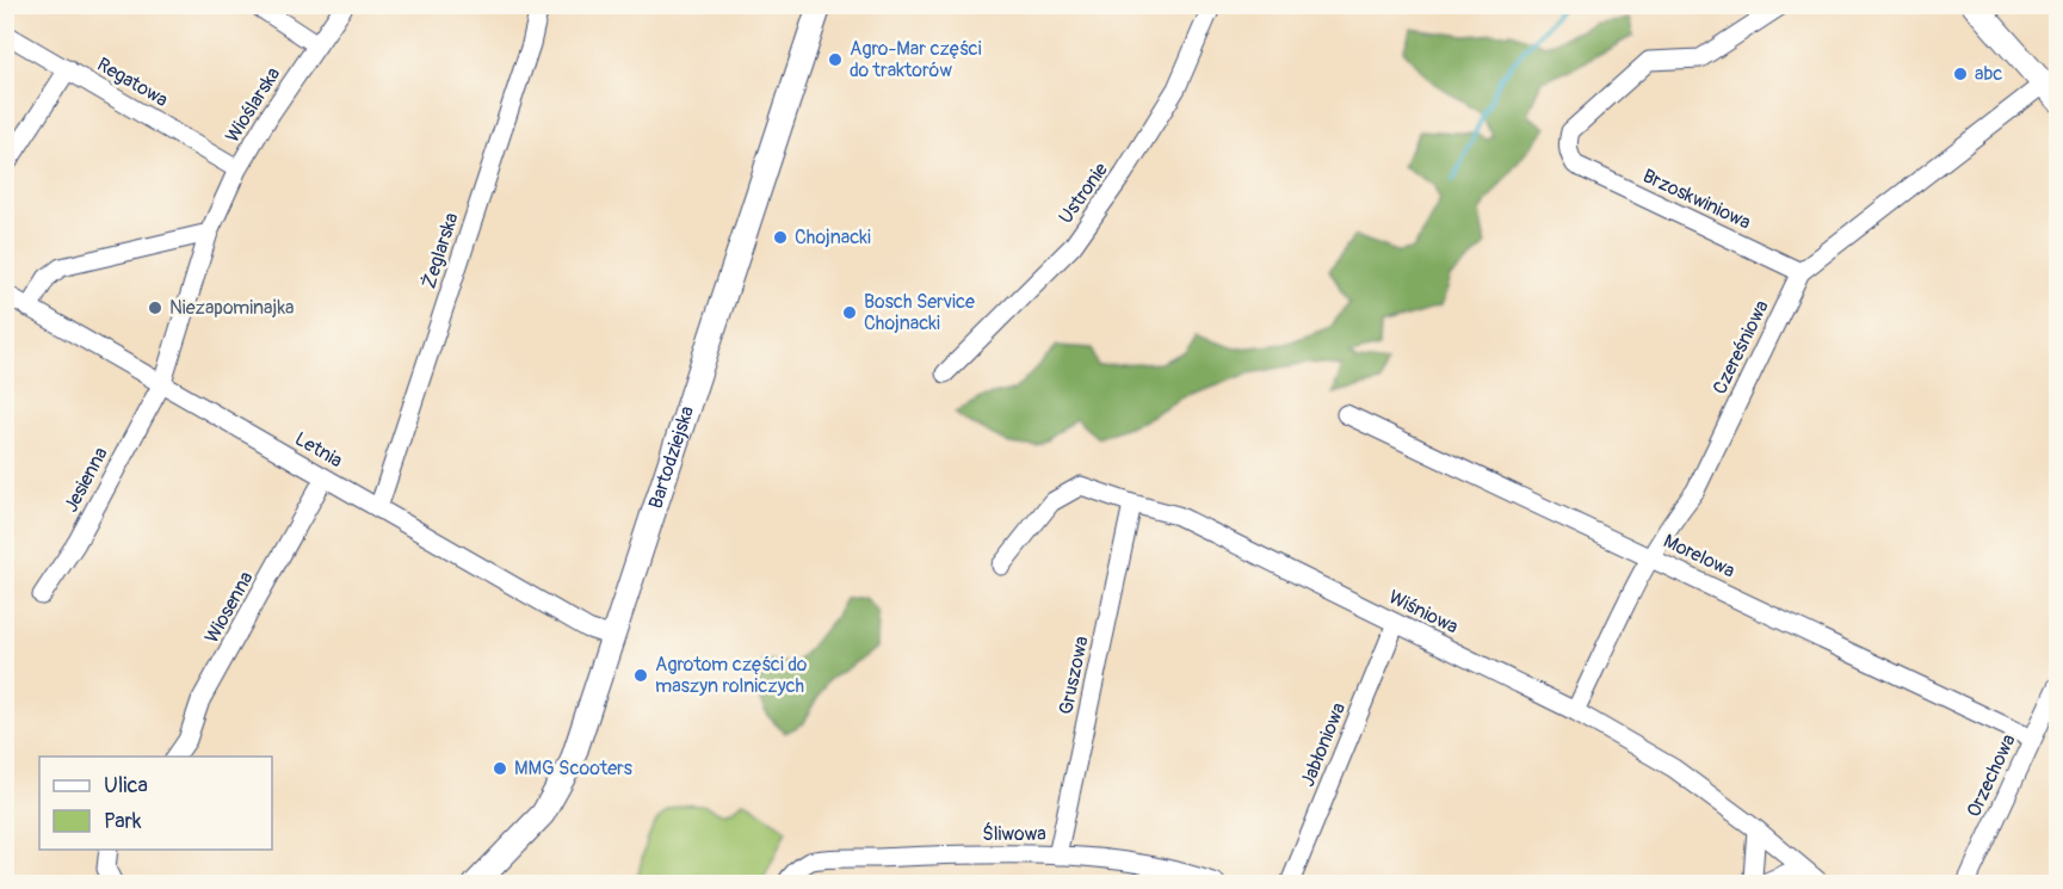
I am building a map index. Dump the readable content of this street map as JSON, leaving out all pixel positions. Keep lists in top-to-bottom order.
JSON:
{
  "streets": {
    "street": [
      "Regatowa",
      "Wioślarska",
      "Ustronie",
      "Brzoskwiniowa",
      "Żeglarska",
      "Czereśniowa",
      "Letnia",
      "Bartodziejska",
      "Jesienna",
      "Morelowa",
      "Wiosenna",
      "Wiśniowa",
      "Gruszowa",
      "Jabłoniowa",
      "Orzechowa",
      "Śliwowa"
    ]
  },
  "crossings": [
    ["Regatowa", "Wioślarska"],
    ["Wioślarska", "Letnia"],
    ["Wioślarska", "Jesienna"],
    ["Brzoskwiniowa", "Czereśniowa"],
    ["Żeglarska", "Letnia"],
    ["Czereśniowa", "Morelowa"],
    ["Czereśniowa", "Wiśniowa"],
    ["Letnia", "Bartodziejska"],
    ["Letnia", "Jesienna"],
    ["Letnia", "Wiosenna"],
    ["Morelowa", "Orzechowa"],
    ["Wiśniowa", "Gruszowa"],
    ["Wiśniowa", "Jabłoniowa"],
    ["Gruszowa", "Śliwowa"]
  ],
  "places": [
    "Agro-Mar części do traktorów",
    "abc",
    "Chojnacki",
    "Niezapominajka",
    "Bosch Service Chojnacki",
    "Agrotom części do maszyn rolniczych",
    "MMG Scooters"
  ],
  "legend": ["Ulica", "Park"]
}
